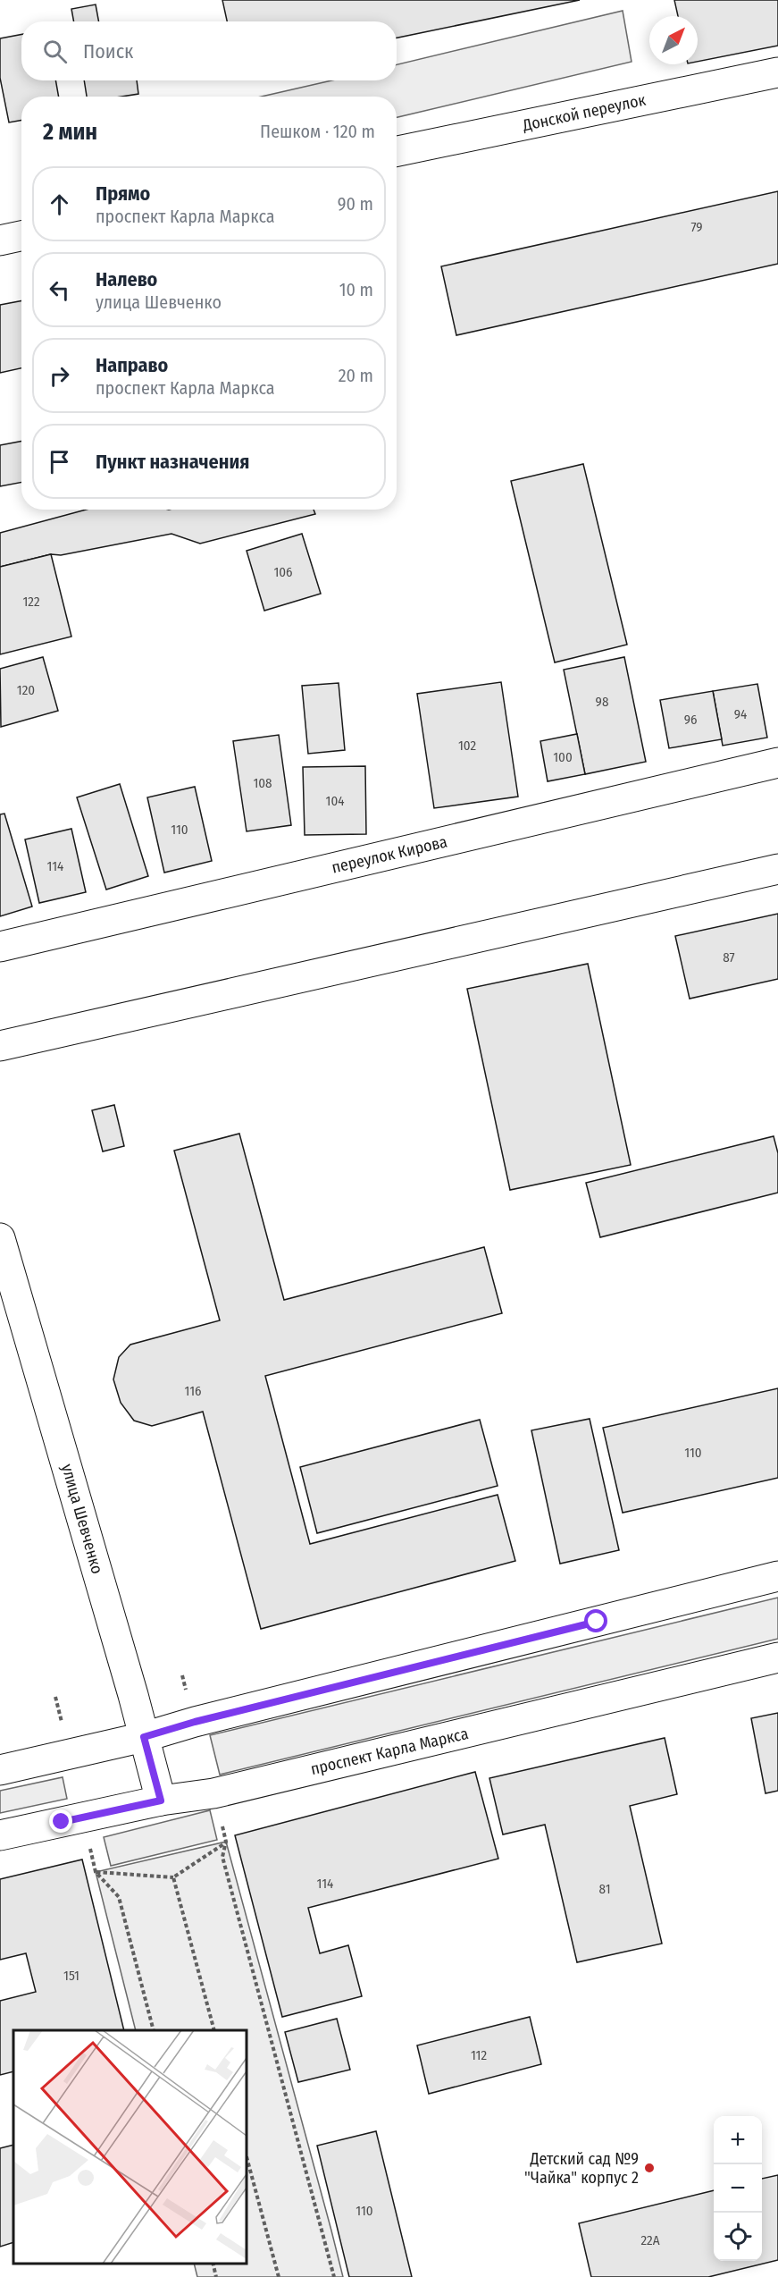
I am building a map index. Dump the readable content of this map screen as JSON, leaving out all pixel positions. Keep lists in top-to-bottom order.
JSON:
{
  "streets": {
    "street": [
      "Донской переулок",
      "переулок Кирова",
      "улица Шевченко",
      "проспект Карла Маркса"
    ]
  },
  "crossings": [
    ["улица Шевченко", "проспект Карла Маркса"]
  ],
  "places": ["Детский сад №9 \"Чайка\" корпус 2"],
  "house_numbers": [
    "79",
    "106",
    "122",
    "120",
    "98",
    "94",
    "96",
    "102",
    "100",
    "108",
    "104",
    "110",
    "114",
    "87",
    "116",
    "110",
    "114",
    "81",
    "151",
    "112",
    "110",
    "22А"
  ],
  "north": "top right",
  "page": {
    "search": "Поиск",
    "heading": ["2 мин", "Пешком · 120 m"],
    "list": [
      ["Прямо", "проспект Карла Маркса", "90 m"],
      ["Налево", "улица Шевченко", "10 m"],
      ["Направо", "проспект Карла Маркса", "20 m"],
      "Пункт назначения"
    ],
    "map_buttons": ["+", "−"]
  }
}
